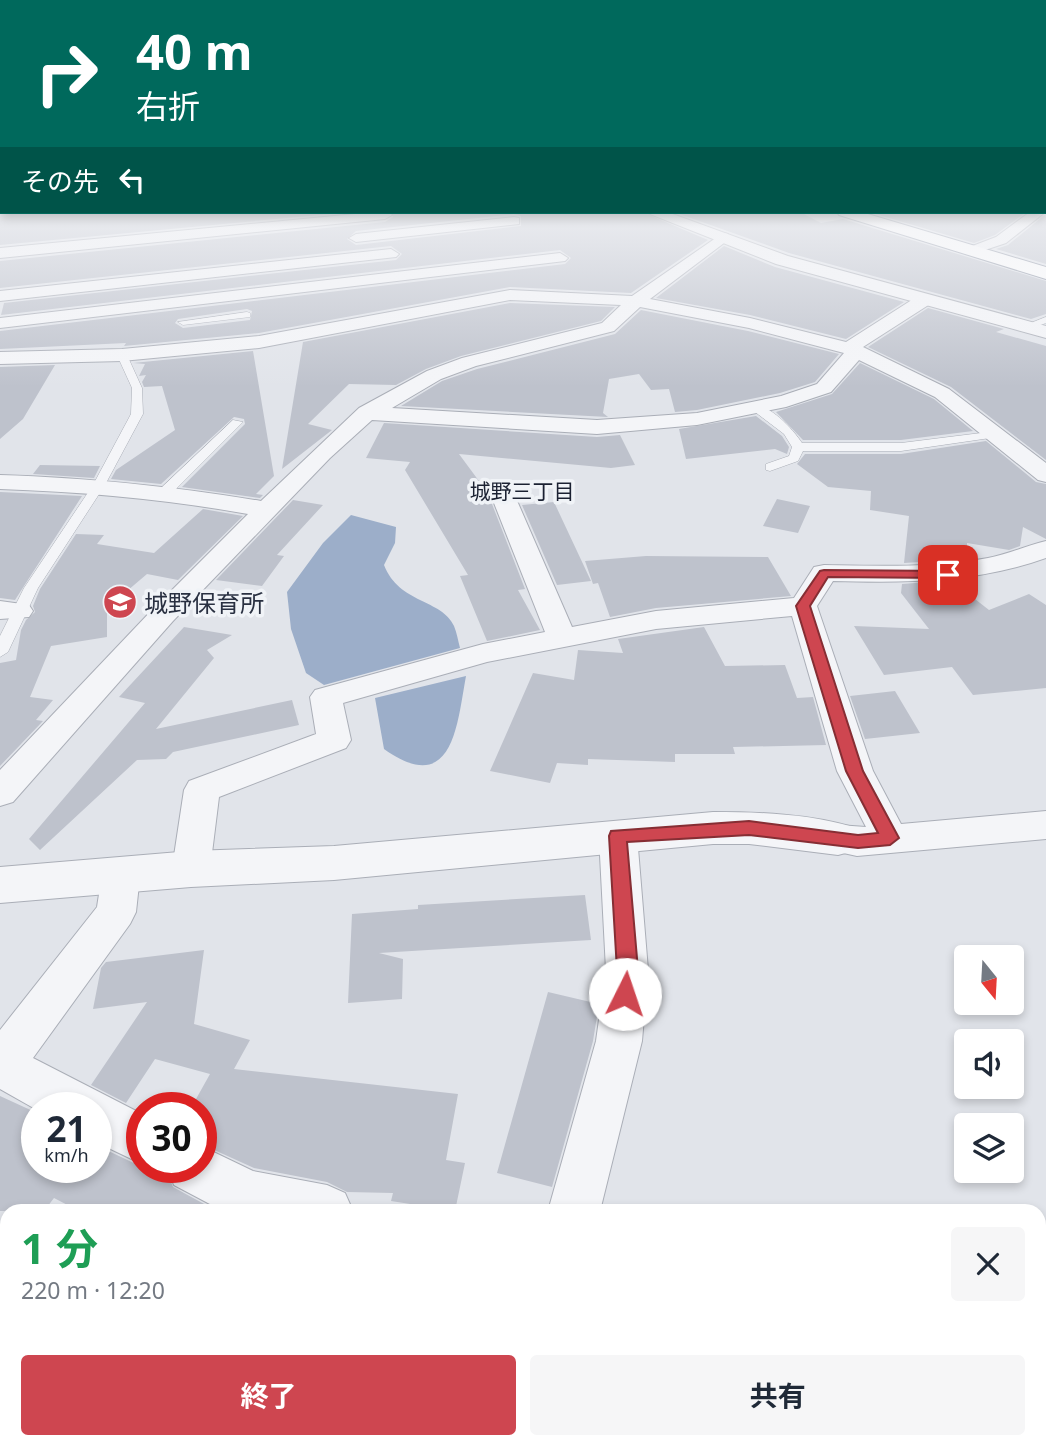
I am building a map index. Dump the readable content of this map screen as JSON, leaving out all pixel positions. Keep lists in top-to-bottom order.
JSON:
{
  "districts": ["城野三丁目"],
  "places": {
    "school or university": ["城野保育所"]
  },
  "north": "bottom",
  "page": {
    "turn": ["40 m", "右折"],
    "then": "その先",
    "speed": "21 km/h",
    "limit": "30",
    "heading": ["1 分", "220 m · 12:20"],
    "buttons": ["終了", "共有"]
  }
}
